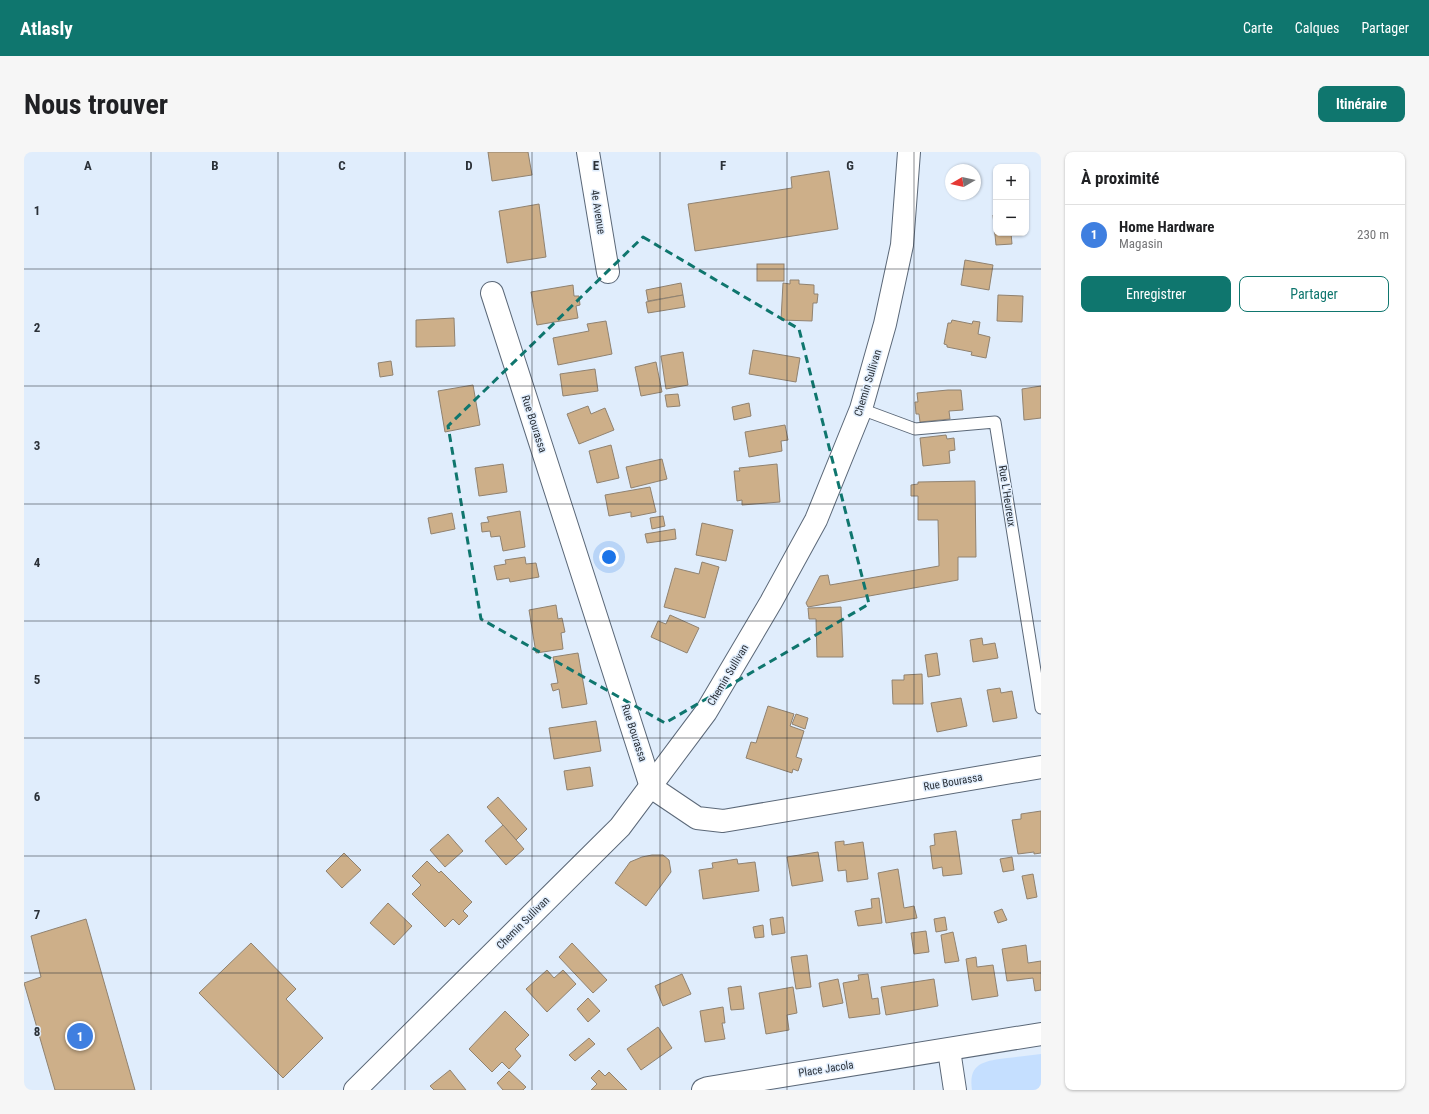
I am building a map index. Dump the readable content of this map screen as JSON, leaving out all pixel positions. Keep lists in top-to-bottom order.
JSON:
{
  "streets": {
    "street": [
      "4e Avenue",
      "Chemin Sullivan",
      "Rue Bourassa",
      "Place Jacola"
    ],
    "lane": ["Rue L'Heureux"]
  },
  "crossings": [
    ["Chemin Sullivan", "Rue Bourassa"],
    ["Chemin Sullivan", "Rue L'Heureux"]
  ],
  "north": "left",
  "page": {
    "header": "Atlasly",
    "nav": ["Carte", "Calques", "Partager"],
    "buttons": [
      "Itinéraire",
      ["Enregistrer", "Partager"]
    ],
    "title": "Nous trouver",
    "heading": "À proximité",
    "map_buttons": ["+", "−"],
    "list": [
      {
        "mark": "1",
        "name": "Home Hardware",
        "note": "Magasin",
        "value": "230 m"
      }
    ],
    "pins": "1"
  },
  "grid": {
    "columns": [
      "A",
      "B",
      "C",
      "D",
      "E",
      "F",
      "G"
    ],
    "rows": [
      "1",
      "2",
      "3",
      "4",
      "5",
      "6",
      "7",
      "8"
    ]
  }
}
